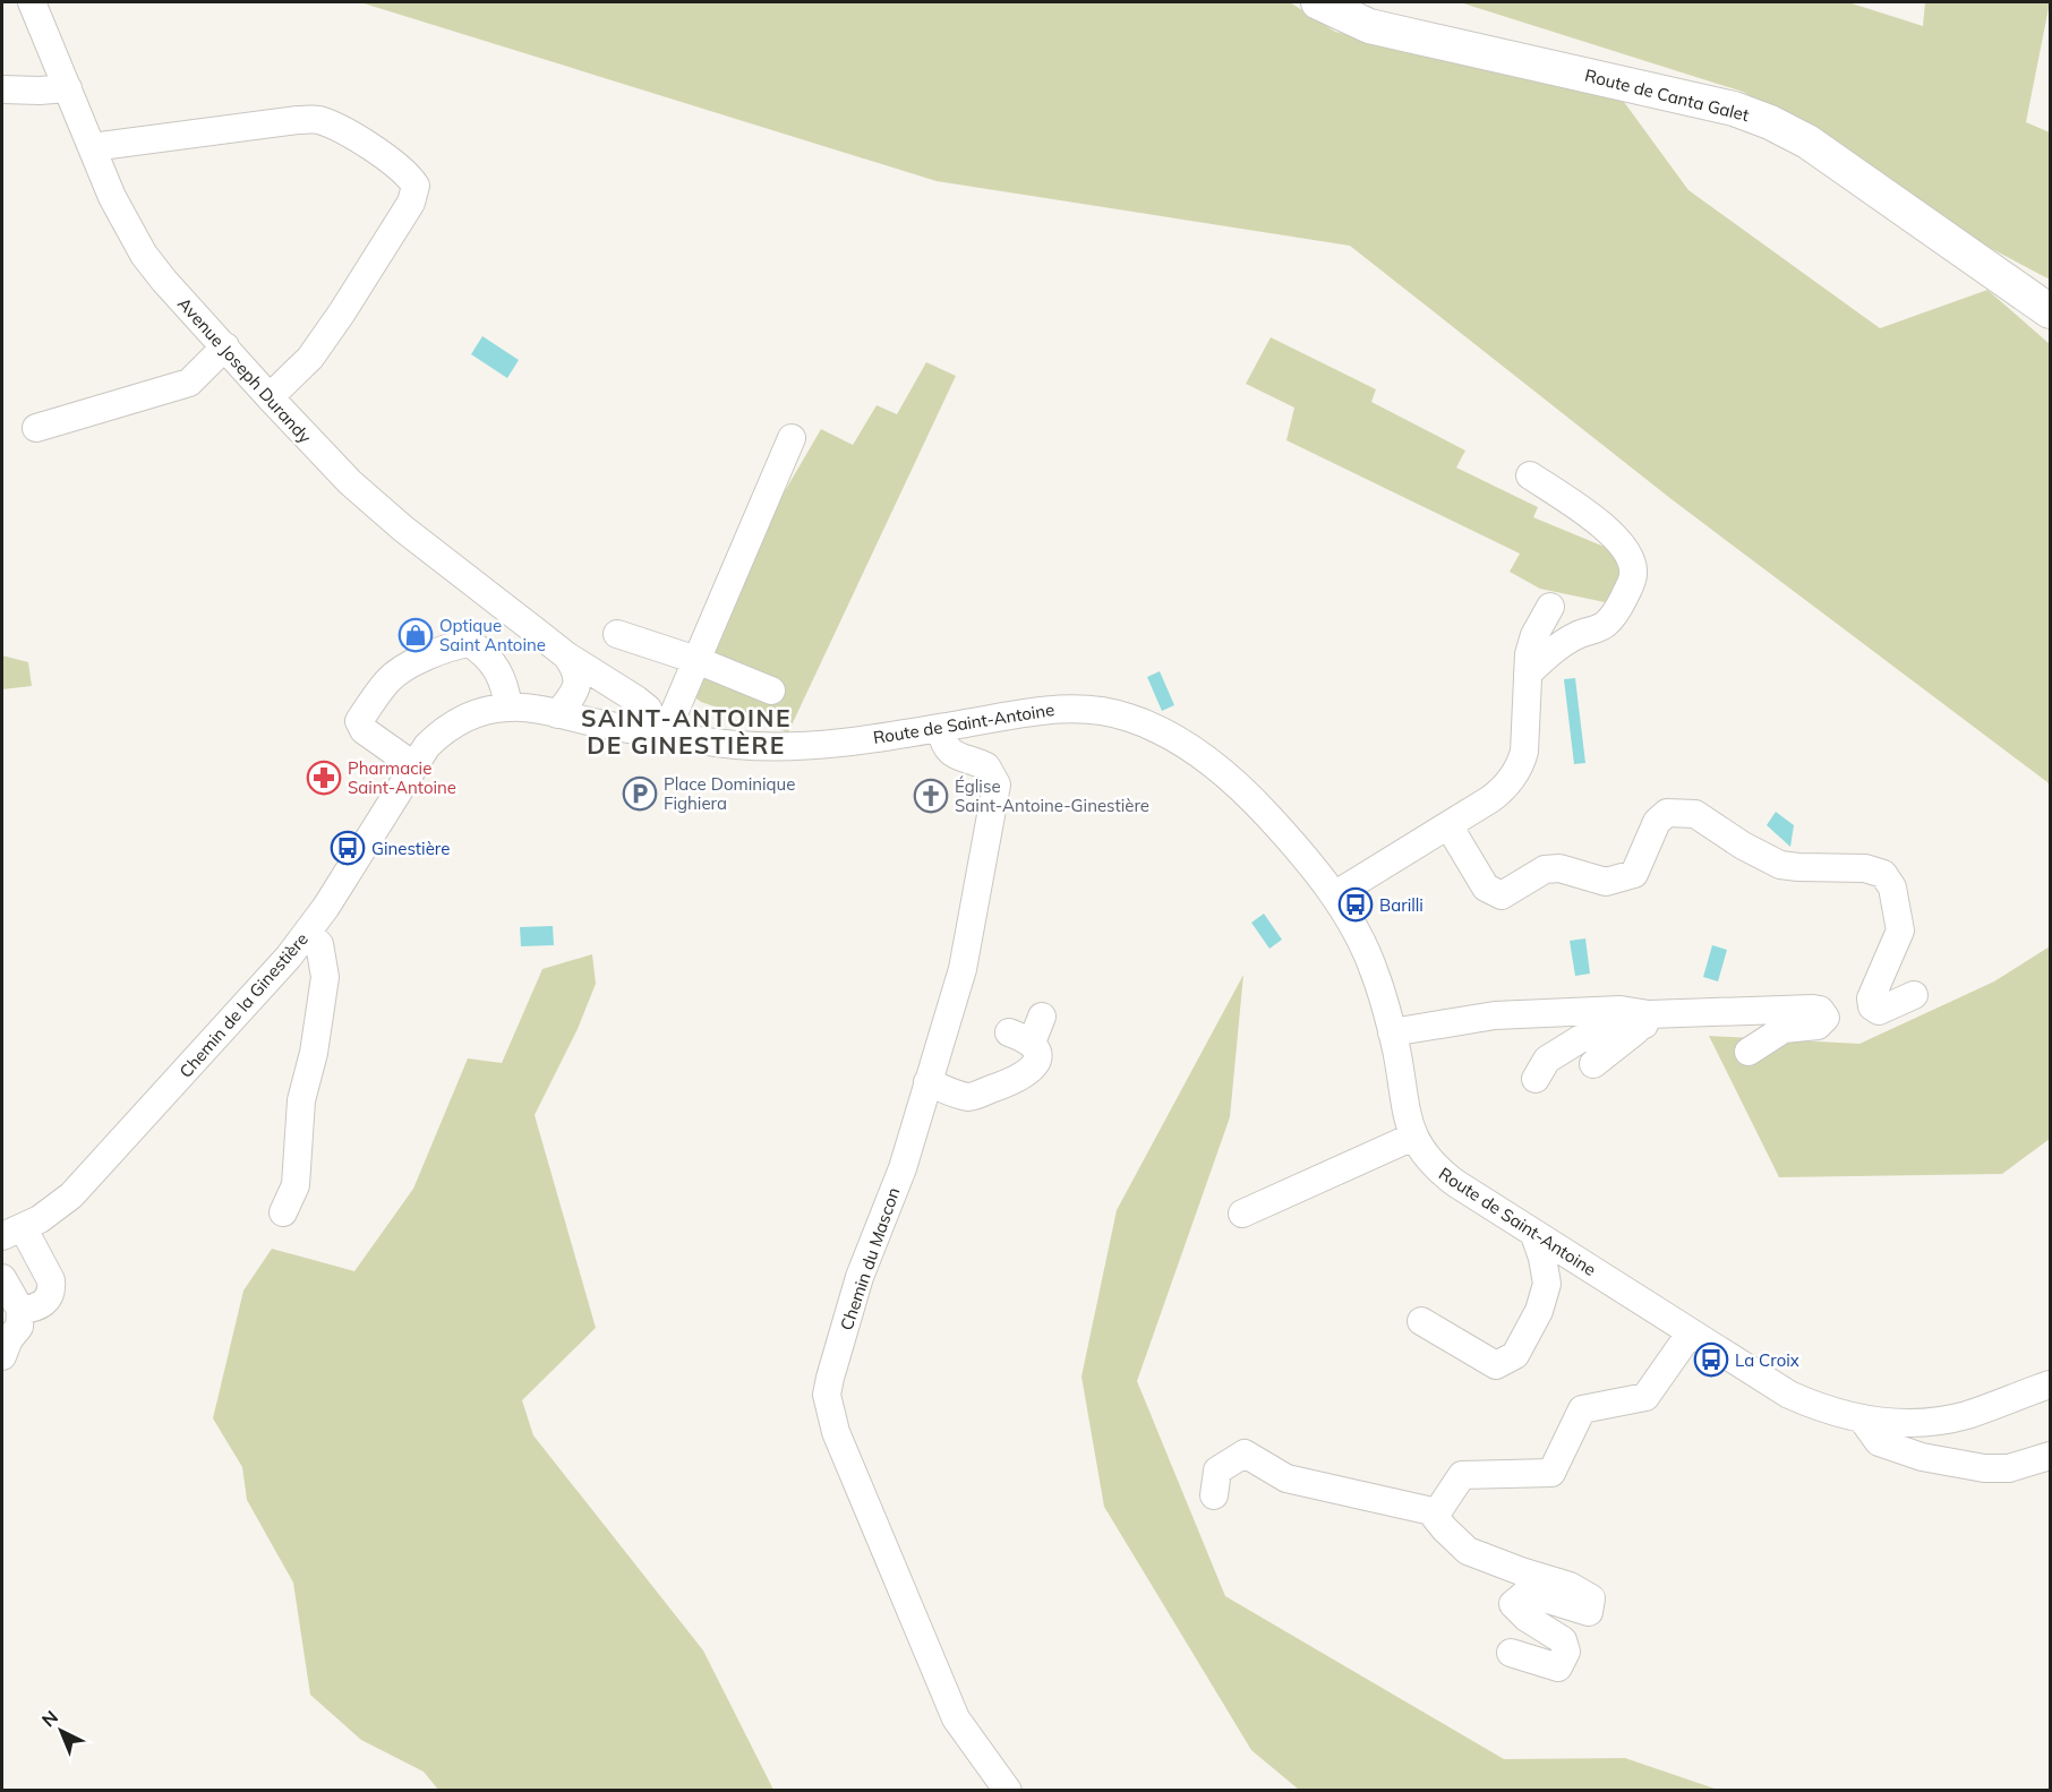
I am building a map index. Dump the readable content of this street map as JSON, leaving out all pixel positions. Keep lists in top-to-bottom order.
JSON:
{
  "streets": {
    "main road": ["Route de Canta Galet"],
    "street": [
      "Avenue Joseph Durandy",
      "Route de Saint-Antoine",
      "Chemin de la Ginestière",
      "Chemin du Mascon"
    ]
  },
  "crossings": [
    ["Avenue Joseph Durandy", "Route de Saint-Antoine"],
    ["Route de Saint-Antoine", "Chemin de la Ginestière"],
    ["Route de Saint-Antoine", "Chemin du Mascon"]
  ],
  "districts": ["SAINT-ANTOINE DE GINESTIÈRE"],
  "places": {
    "shop": ["Optique Saint Antoine"],
    "pharmacy": ["Pharmacie Saint-Antoine"],
    "parking": ["Place Dominique Fighiera"],
    "church": ["Église Saint-Antoine-Ginestière"],
    "bus stop": ["Ginestière", "Barilli", "La Croix"]
  },
  "north": "top left"
}
